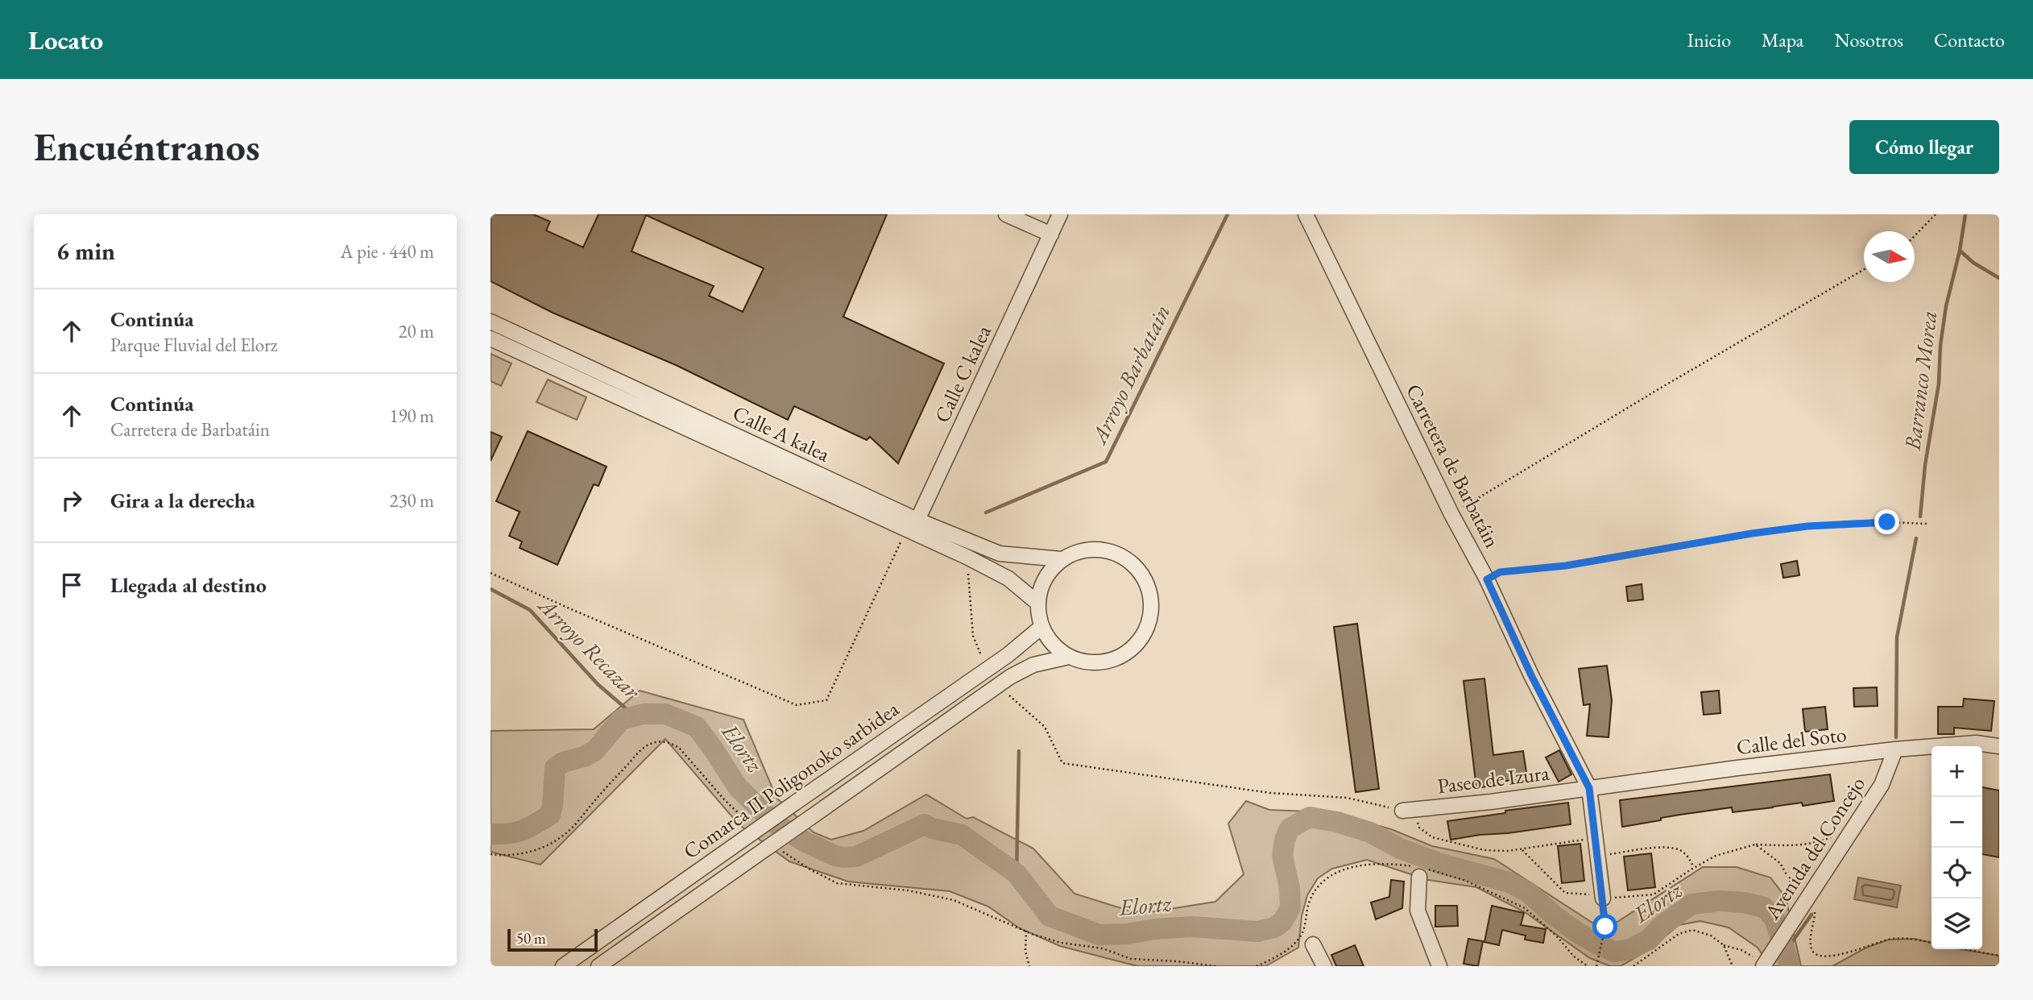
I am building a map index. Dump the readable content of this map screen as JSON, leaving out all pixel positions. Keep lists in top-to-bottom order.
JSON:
{
  "streets": {
    "street": [
      "Calle C kalea",
      "Calle A kalea",
      "Carretera de Barbatáin",
      "Calle del Soto",
      "Paseo de Izura",
      "Comarca II Poligonoko sarbidea",
      "Avenida del Concejo"
    ]
  },
  "crossings": [
    ["Calle C kalea", "Calle A kalea"],
    ["Calle A kalea", "Comarca II Poligonoko sarbidea"],
    ["Carretera de Barbatáin", "Calle del Soto"],
    ["Carretera de Barbatáin", "Paseo de Izura"],
    ["Calle del Soto", "Paseo de Izura"],
    ["Calle del Soto", "Avenida del Concejo"]
  ],
  "water": [
    "Arroyo Barbatain",
    "Barranco Morea",
    "Arroyo Recazar",
    "Elortz"
  ],
  "scale_bar": "50 m",
  "north": "right",
  "page": {
    "header": "Locato",
    "nav": [
      "Inicio",
      "Mapa",
      "Nosotros",
      "Contacto"
    ],
    "buttons": "Cómo llegar",
    "title": "Encuéntranos",
    "heading": ["6 min", "A pie · 440 m"],
    "list": [
      ["Continúa", "Parque Fluvial del Elorz", "20 m"],
      ["Continúa", "Carretera de Barbatáin", "190 m"],
      ["Gira a la derecha", "230 m"],
      "Llegada al destino"
    ],
    "map_buttons": ["+", "−"],
    "scale": "50 m"
  }
}
